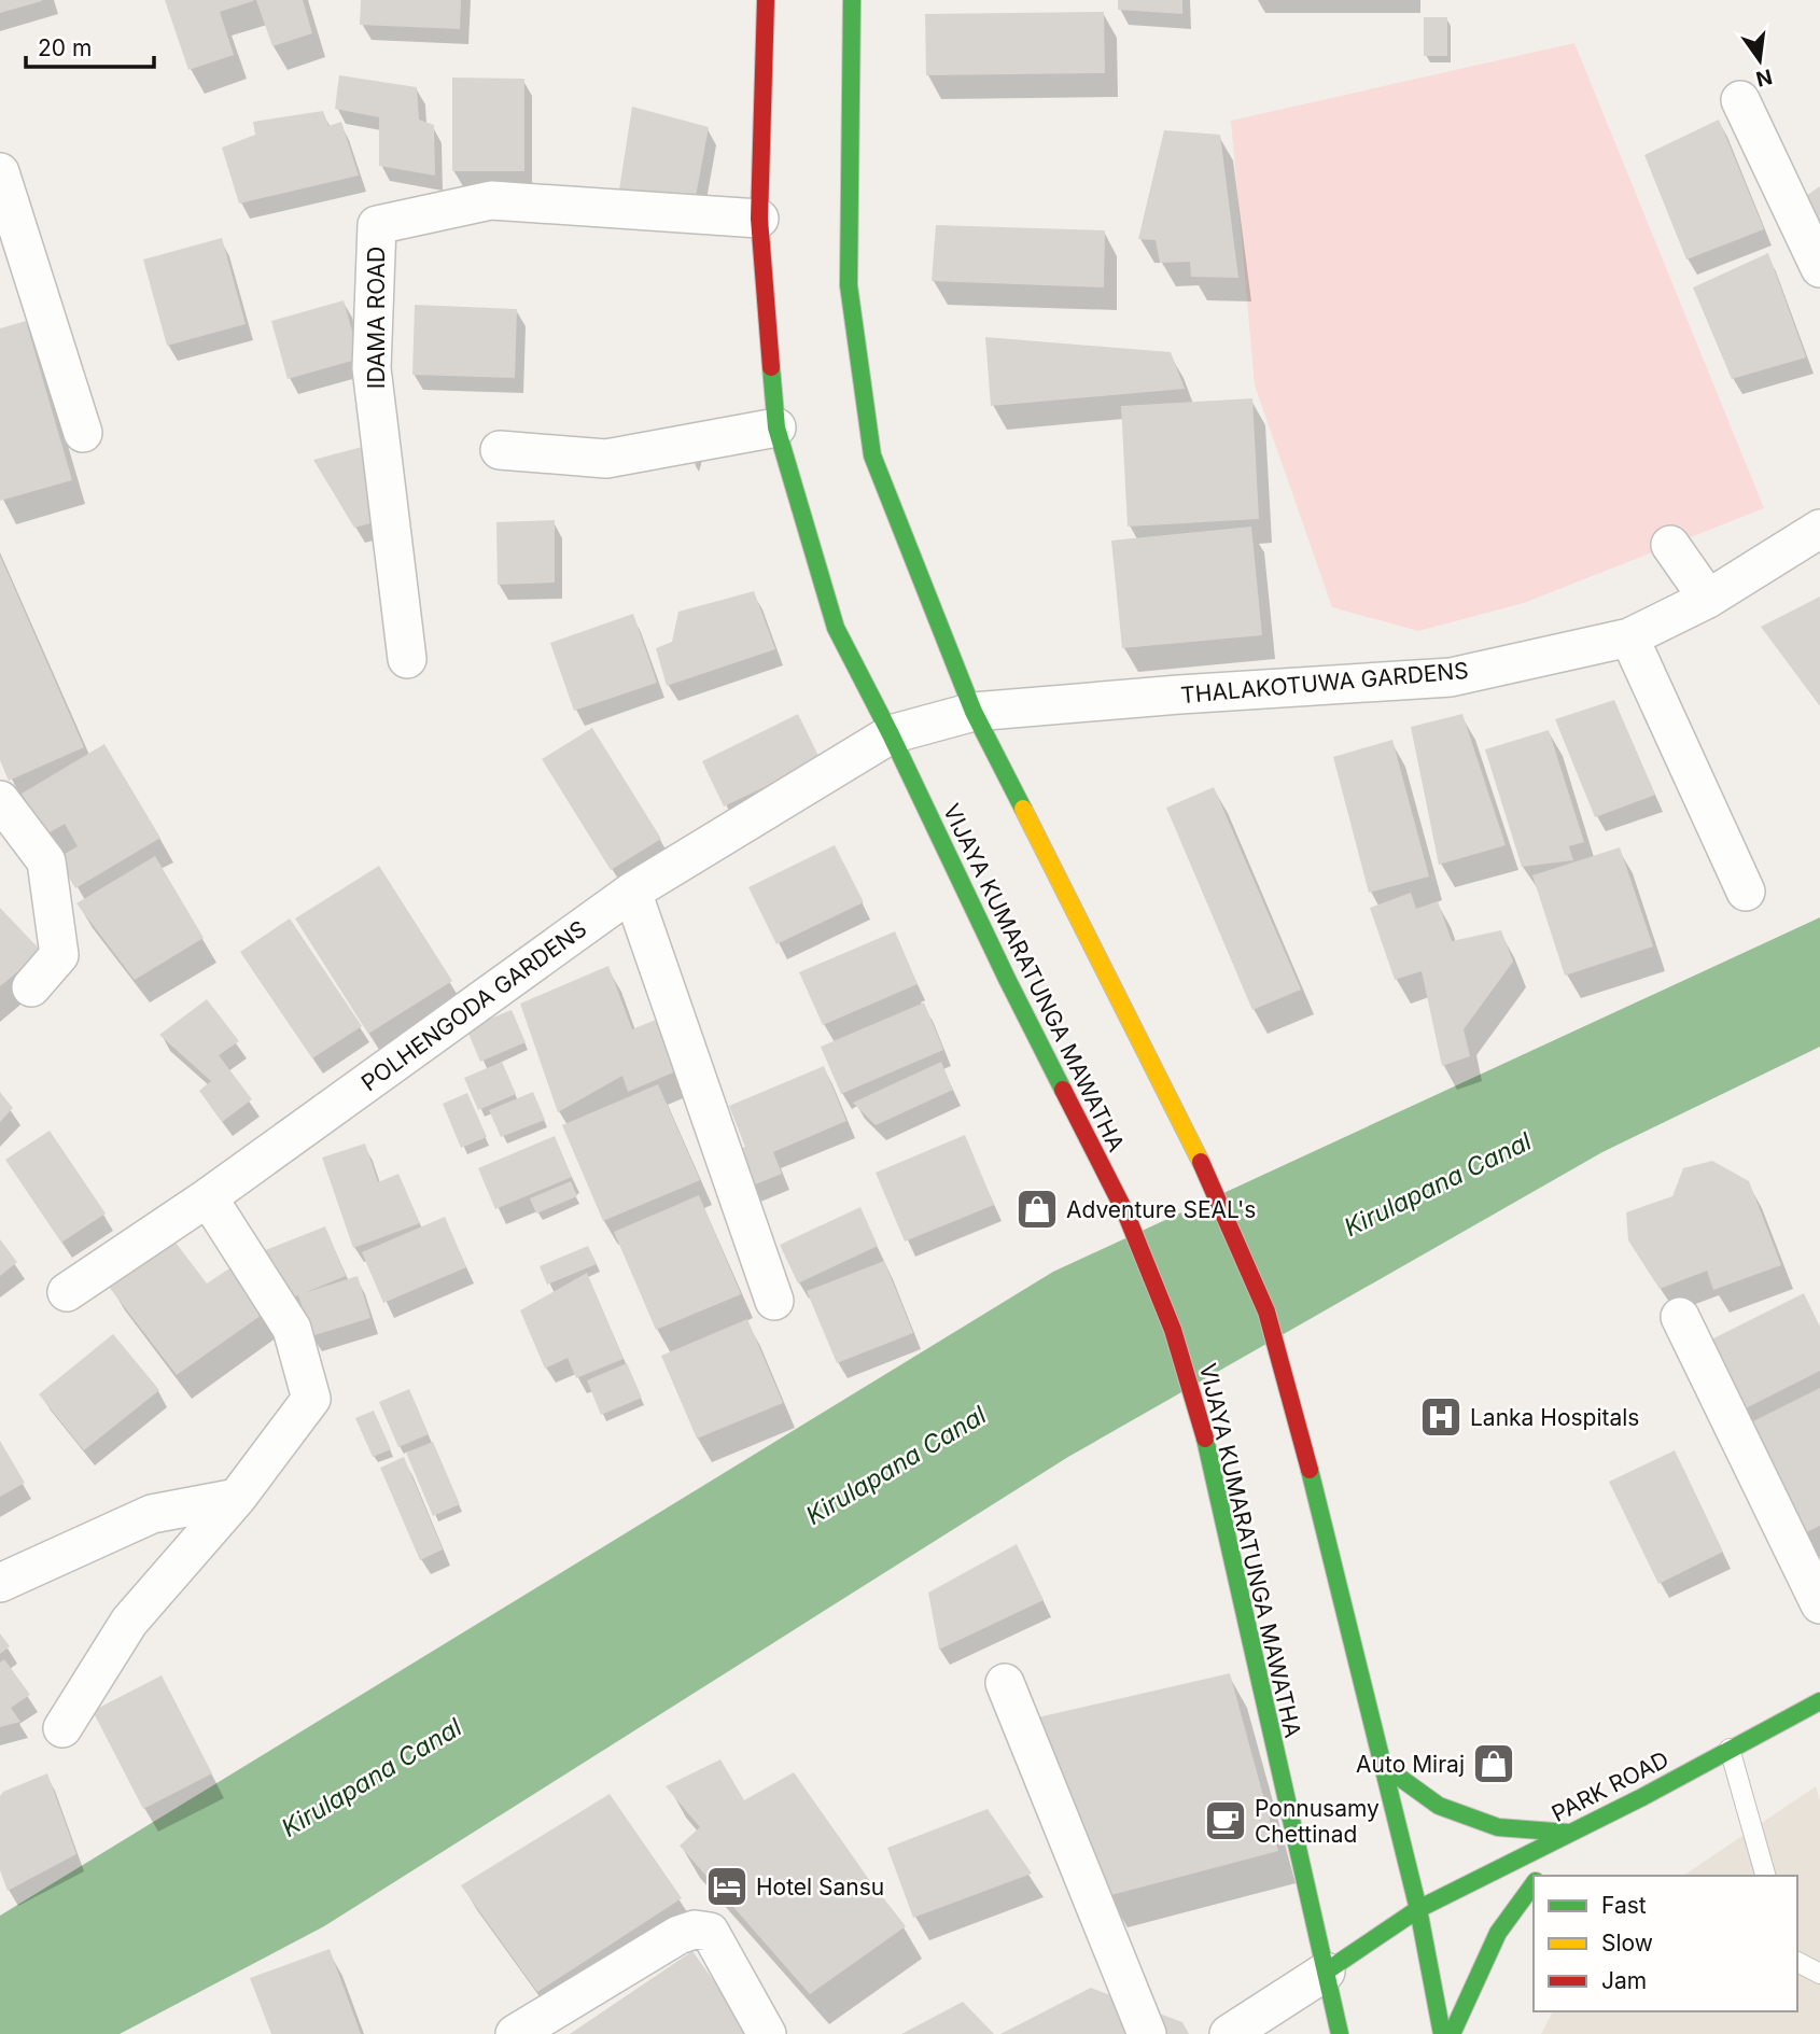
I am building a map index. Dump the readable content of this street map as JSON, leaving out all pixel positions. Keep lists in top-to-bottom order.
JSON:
{
  "streets": {
    "main road": ["VIJAYA KUMARATUNGA MAWATHA", "PARK ROAD"],
    "street": ["IDAMA ROAD", "THALAKOTUWA GARDENS", "POLHENGODA GARDENS"]
  },
  "crossings": [
    ["IDAMA ROAD", "VIJAYA KUMARATUNGA MAWATHA"],
    ["THALAKOTUWA GARDENS", "VIJAYA KUMARATUNGA MAWATHA"],
    ["THALAKOTUWA GARDENS", "POLHENGODA GARDENS"],
    ["VIJAYA KUMARATUNGA MAWATHA", "POLHENGODA GARDENS"],
    ["VIJAYA KUMARATUNGA MAWATHA", "PARK ROAD"]
  ],
  "water": ["Kirulapana Canal"],
  "places": {
    "shop": ["Adventure SEAL's", "Auto Miraj"],
    "hospital": ["Lanka Hospitals"],
    "cafe": ["Ponnusamy Chettinad"],
    "hotel": ["Hotel Sansu"]
  },
  "legend": ["Fast", "Slow", "Jam"],
  "scale_bar": "20 m",
  "north": "bottom"
}
